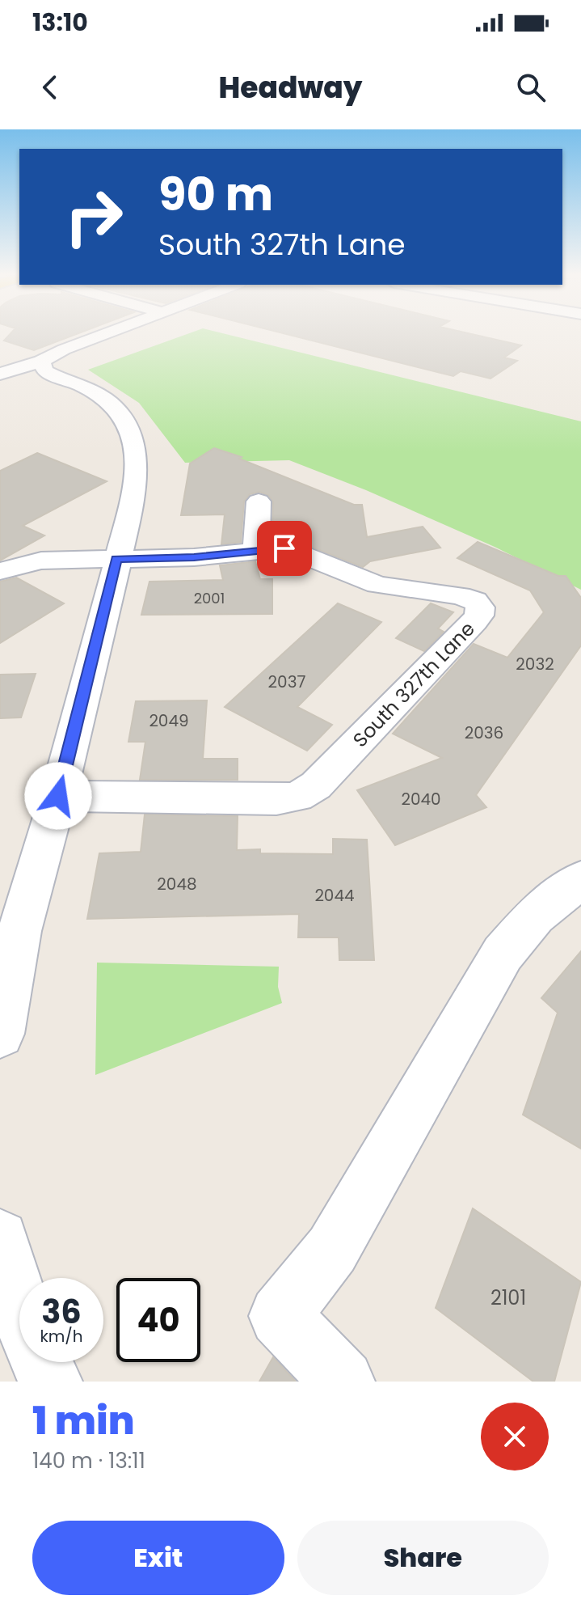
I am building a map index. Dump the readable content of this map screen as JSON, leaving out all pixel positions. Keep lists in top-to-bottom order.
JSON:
{
  "streets": {
    "street": ["South 327th Lane"]
  },
  "house_numbers": [
    "2001",
    "2032",
    "2037",
    "2049",
    "2036",
    "2040",
    "2048",
    "2044",
    "2101"
  ],
  "page": {
    "status": "13:10",
    "header": "Headway",
    "turn": ["90 m", "South 327th Lane"],
    "speed": "36 km/h",
    "limit": "40",
    "heading": ["1 min", "140 m · 13:11"],
    "buttons": ["Exit", "Share"]
  }
}
